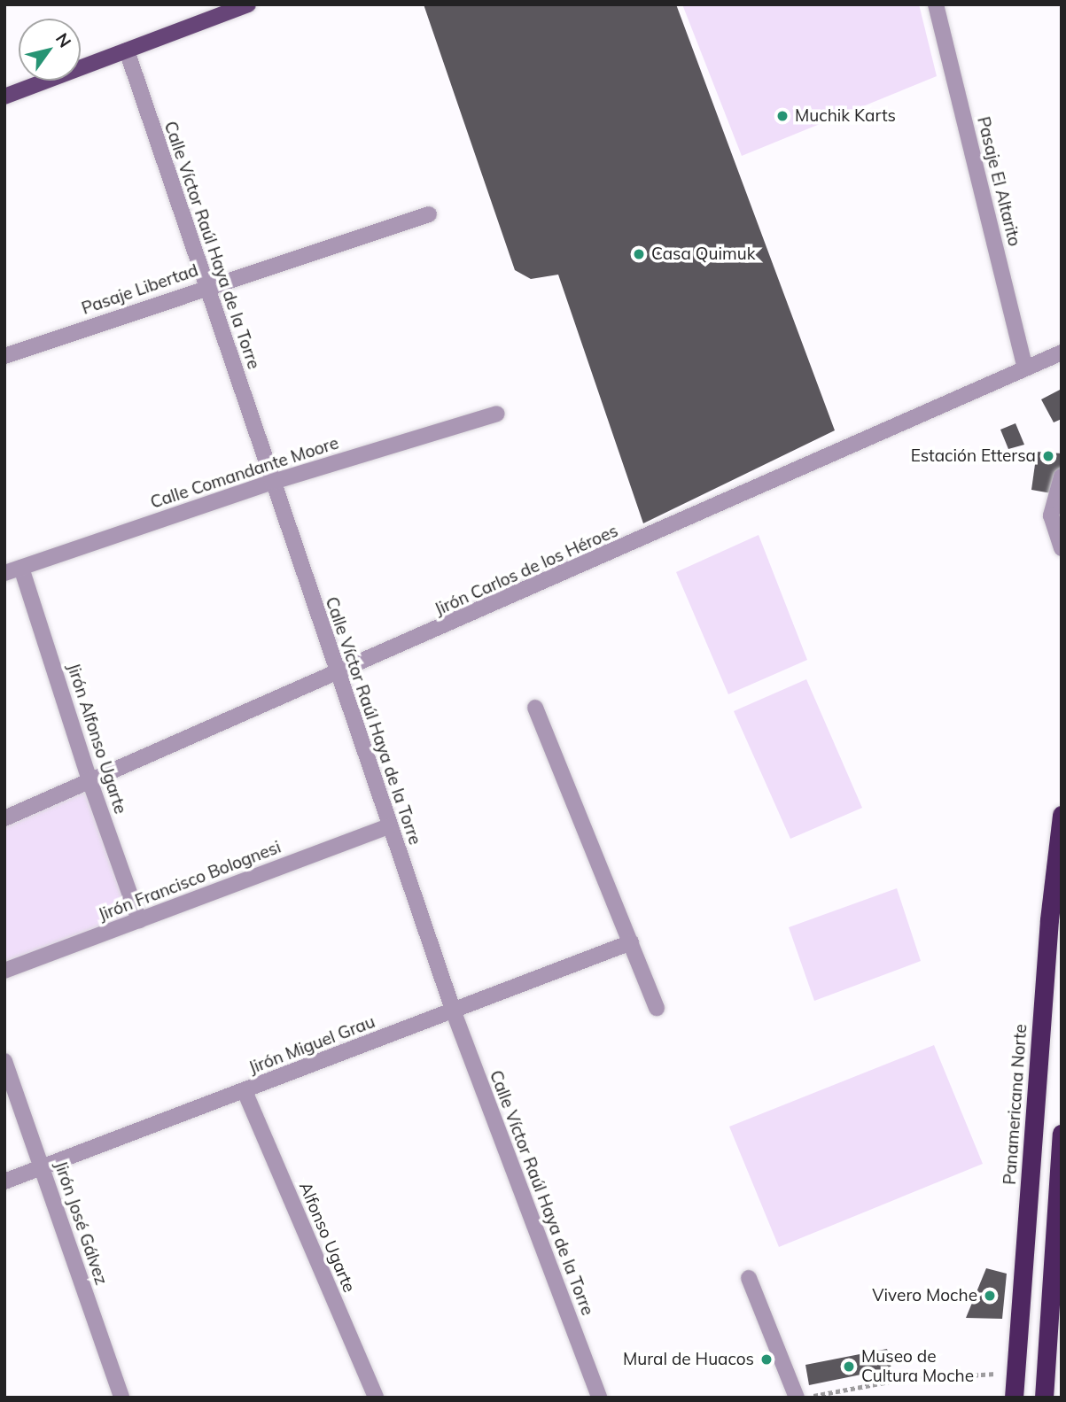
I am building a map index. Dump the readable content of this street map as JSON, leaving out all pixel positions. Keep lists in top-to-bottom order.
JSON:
{
  "streets": {
    "highway": ["Panamericana Norte"],
    "street": [
      "Pasaje El Altarito",
      "Calle Víctor Raúl Haya de la Torre",
      "Pasaje Libertad",
      "Calle Comandante Moore",
      "Jirón Carlos de los Héroes",
      "Jirón Alfonso Ugarte",
      "Jirón Francisco Bolognesi",
      "Jirón Miguel Grau",
      "Jirón José Gálvez",
      "Alfonso Ugarte"
    ]
  },
  "crossings": [
    ["Pasaje El Altarito", "Jirón Carlos de los Héroes"],
    ["Calle Víctor Raúl Haya de la Torre", "Pasaje Libertad"],
    ["Calle Víctor Raúl Haya de la Torre", "Calle Comandante Moore"],
    ["Calle Víctor Raúl Haya de la Torre", "Jirón Carlos de los Héroes"],
    ["Calle Víctor Raúl Haya de la Torre", "Jirón Francisco Bolognesi"],
    ["Calle Víctor Raúl Haya de la Torre", "Jirón Miguel Grau"],
    ["Calle Comandante Moore", "Jirón Alfonso Ugarte"],
    ["Jirón Carlos de los Héroes", "Jirón Alfonso Ugarte"],
    ["Jirón Alfonso Ugarte", "Jirón Francisco Bolognesi"],
    ["Jirón Miguel Grau", "Jirón José Gálvez"],
    ["Jirón Miguel Grau", "Alfonso Ugarte"]
  ],
  "places": [
    "Muchik Karts",
    "Casa Quimuk",
    "Estación Ettersa",
    "Vivero Moche",
    "Mural de Huacos",
    "Museo de Cultura Moche"
  ],
  "north": "top right"
}
